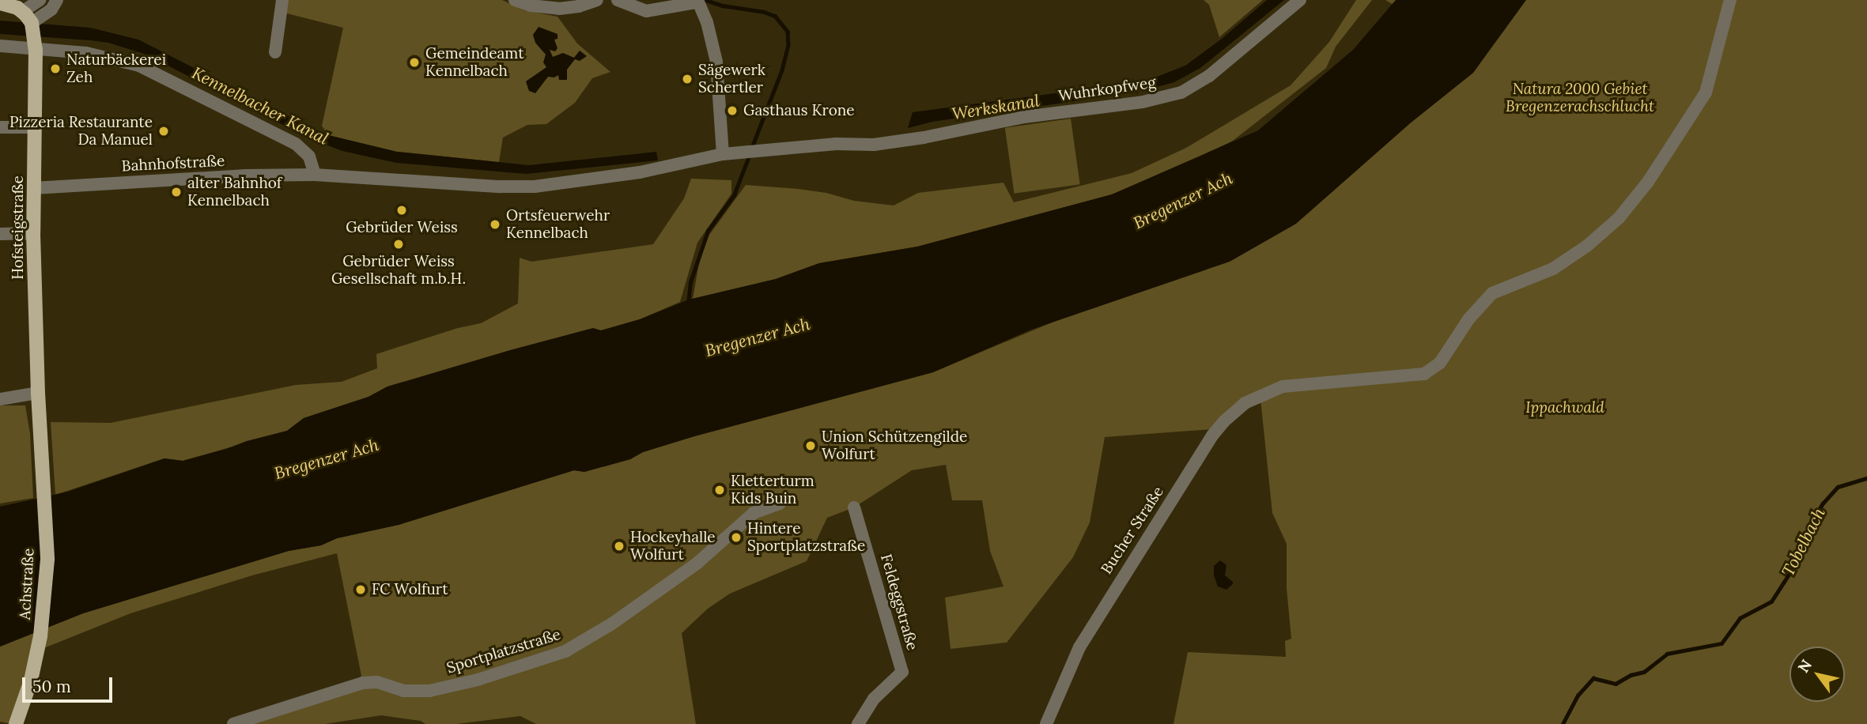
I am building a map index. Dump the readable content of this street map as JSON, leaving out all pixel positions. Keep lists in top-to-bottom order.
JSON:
{
  "streets": {
    "main road": ["Hofsteigstraße", "Achstraße"],
    "street": [
      "Wuhrkopfweg",
      "Bahnhofstraße",
      "Bucher Straße",
      "Feldeggstraße",
      "Sportplatzstraße"
    ]
  },
  "crossings": [
    ["Wuhrkopfweg", "Bahnhofstraße"],
    ["Bahnhofstraße", "Hofsteigstraße"],
    ["Hofsteigstraße", "Achstraße"]
  ],
  "water": [
    "Kennelbacher Kanal",
    "Werkskanal",
    "Bregenzer Ach",
    "Tobelbach"
  ],
  "parks": ["Natura 2000 Gebiet Bregenzerachschlucht", "Ippachwald"],
  "places": [
    "Gemeindeamt Kennelbach",
    "Naturbäckerei Zeh",
    "Sägewerk Schertler",
    "Gasthaus Krone",
    "Pizzeria Restaurante Da Manuel",
    "alter Bahnhof Kennelbach",
    "Gebrüder Weiss",
    "Ortsfeuerwehr Kennelbach",
    "Gebrüder Weiss Gesellschaft m.b.H.",
    "Union Schützengilde Wolfurt",
    "Kletterturm Kids Buin",
    "Hintere Sportplatzstraße",
    "Hockeyhalle Wolfurt",
    "FC Wolfurt"
  ],
  "scale_bar": "50 m",
  "north": "top left"
}
